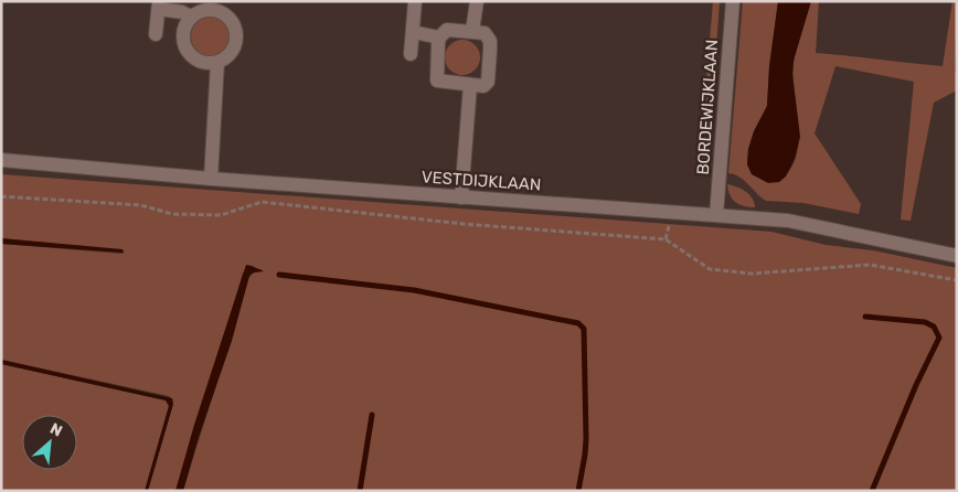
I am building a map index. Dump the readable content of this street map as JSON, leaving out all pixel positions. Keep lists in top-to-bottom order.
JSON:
{
  "streets": {
    "street": ["BORDEWIJKLAAN", "VESTDIJKLAAN"]
  },
  "crossings": [
    ["BORDEWIJKLAAN", "VESTDIJKLAAN"]
  ],
  "north": "top right"
}
